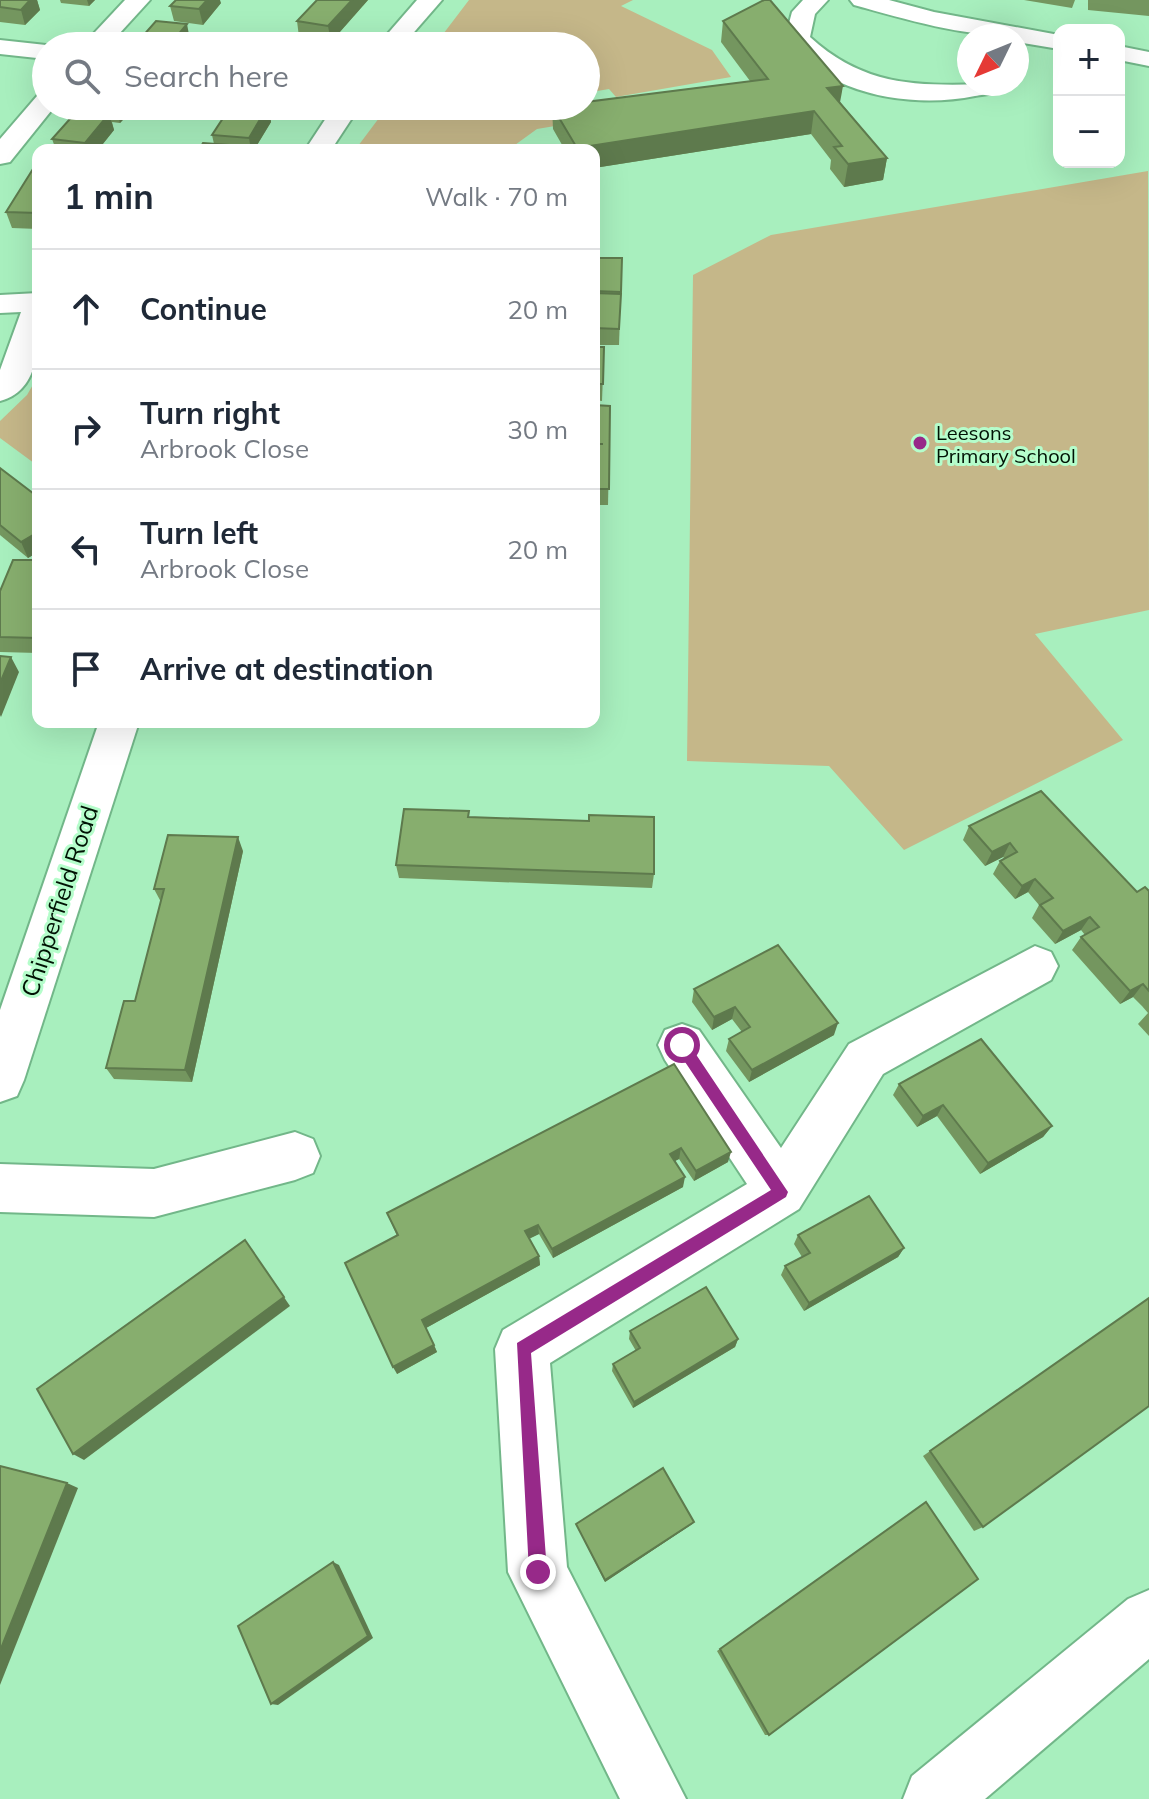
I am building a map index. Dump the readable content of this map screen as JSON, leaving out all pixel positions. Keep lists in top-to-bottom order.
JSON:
{
  "streets": {
    "street": ["Chipperfield Road"]
  },
  "places": ["Leesons Primary School"],
  "north": "bottom left",
  "page": {
    "map_buttons": ["+", "−"],
    "search": "Search here",
    "heading": ["1 min", "Walk · 70 m"],
    "list": [
      ["Continue", "20 m"],
      ["Turn right", "Arbrook Close", "30 m"],
      ["Turn left", "Arbrook Close", "20 m"],
      "Arrive at destination"
    ]
  }
}
